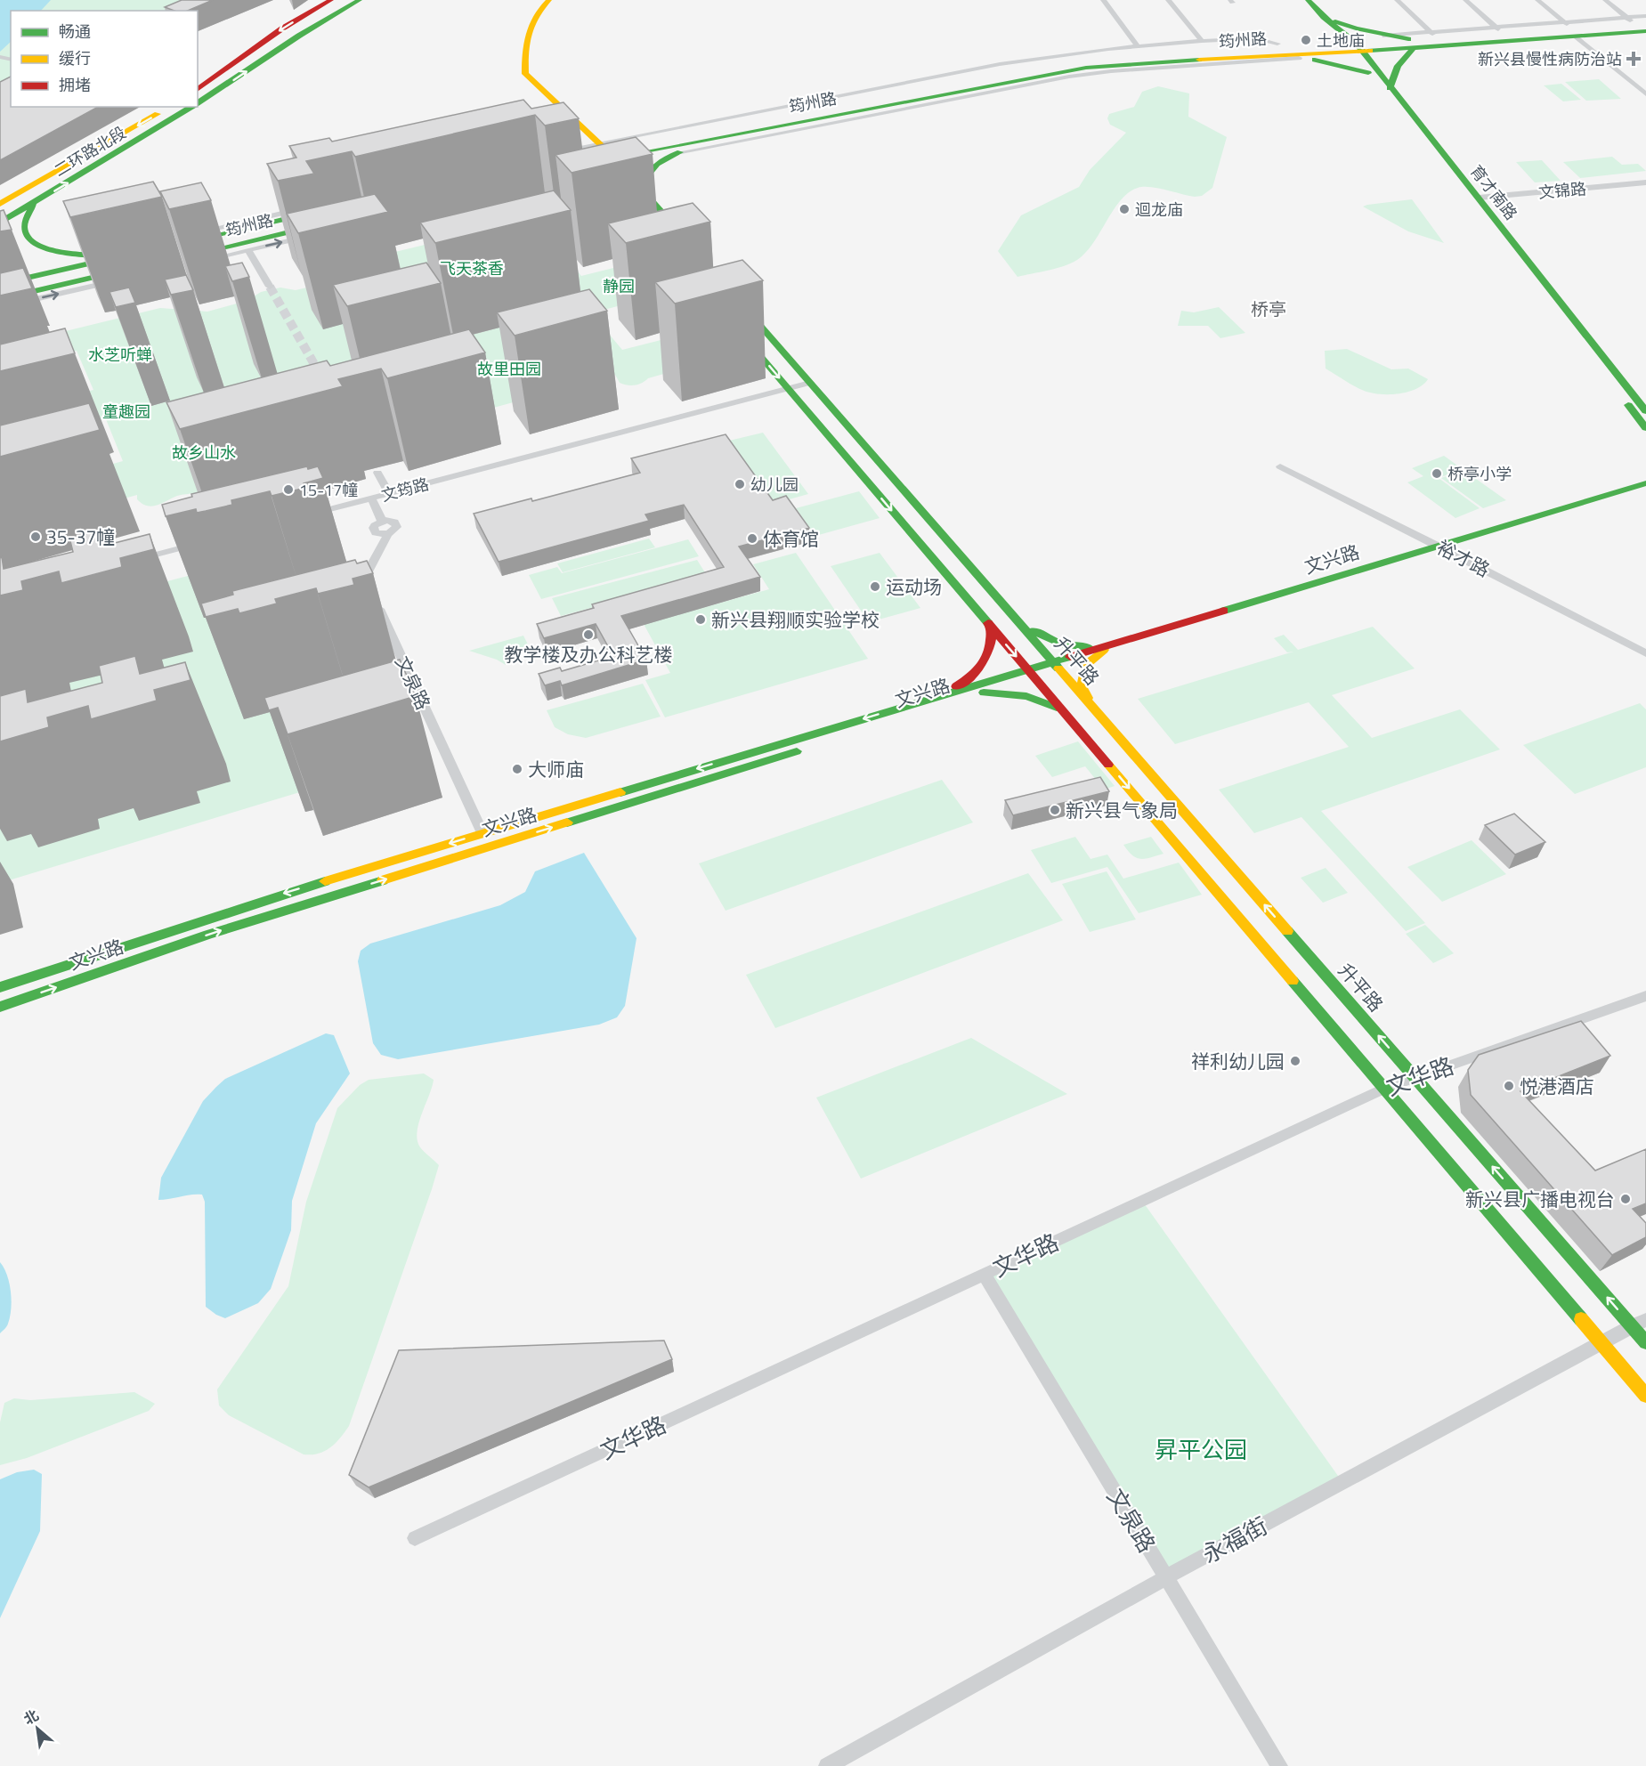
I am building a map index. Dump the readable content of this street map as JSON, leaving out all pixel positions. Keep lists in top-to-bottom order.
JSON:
{
  "streets": {
    "street": [
      "筠州路",
      "二环路北段",
      "文锦路",
      "育才南路",
      "文筠路",
      "裕才路",
      "文兴路",
      "升平路",
      "文泉路",
      "文华路",
      "永福街"
    ]
  },
  "crossings": [
    ["筠州路", "育才南路"],
    ["文锦路", "育才南路"],
    ["文筠路", "升平路"],
    ["文筠路", "文泉路"],
    ["裕才路", "文兴路"],
    ["文兴路", "升平路"],
    ["文兴路", "文泉路"],
    ["升平路", "文华路"],
    ["升平路", "永福街"],
    ["文泉路", "文华路"],
    ["文泉路", "永福街"]
  ],
  "districts": ["桥亭"],
  "parks": [
    "飞天茶香",
    "静园",
    "水芝听蝉",
    "故里田园",
    "童趣园",
    "故乡山水",
    "昇平公园"
  ],
  "places": {
    "other": [
      "土地庙",
      "迴龙庙",
      "桥亭小学",
      "幼儿园",
      "15-17幢",
      "35-37幢",
      "体育馆",
      "运动场",
      "新兴县翔顺实验学校",
      "教学楼及办公科艺楼",
      "大师庙",
      "新兴县气象局",
      "祥利幼儿园",
      "悦港酒店",
      "新兴县广播电视台"
    ],
    "health": ["新兴县慢性病防治站"]
  },
  "legend": ["畅通", "缓行", "拥堵"],
  "north": "top left"
}
